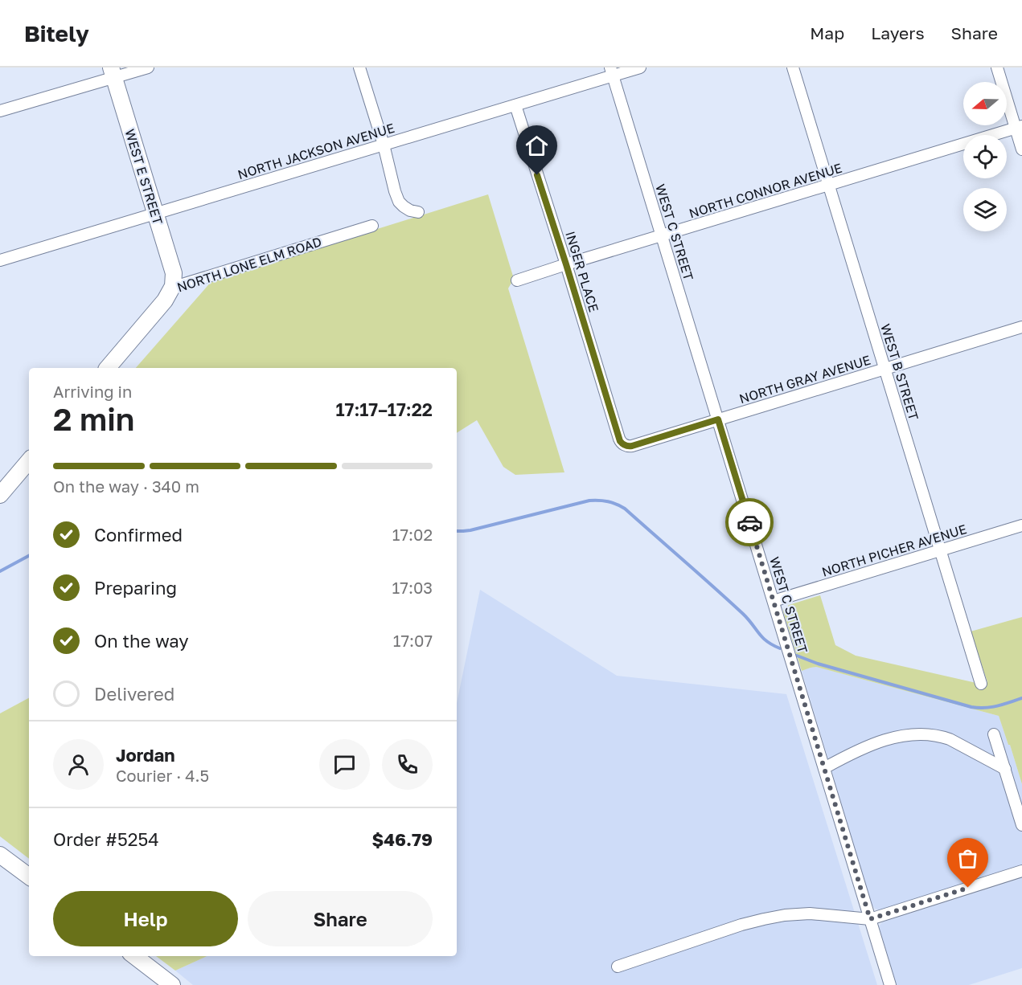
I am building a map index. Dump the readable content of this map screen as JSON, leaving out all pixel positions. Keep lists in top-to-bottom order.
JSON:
{
  "streets": {
    "street": [
      "NORTH JACKSON AVENUE",
      "WEST E STREET",
      "NORTH CONNOR AVENUE",
      "WEST C STREET",
      "NORTH LONE ELM ROAD",
      "INGER PLACE",
      "WEST B STREET",
      "NORTH GRAY AVENUE",
      "NORTH PICHER AVENUE"
    ]
  },
  "crossings": [
    ["NORTH JACKSON AVENUE", "WEST E STREET"],
    ["NORTH JACKSON AVENUE", "WEST C STREET"],
    ["NORTH JACKSON AVENUE", "INGER PLACE"],
    ["WEST E STREET", "NORTH LONE ELM ROAD"],
    ["NORTH CONNOR AVENUE", "WEST C STREET"],
    ["NORTH CONNOR AVENUE", "INGER PLACE"],
    ["NORTH CONNOR AVENUE", "WEST B STREET"],
    ["WEST C STREET", "NORTH GRAY AVENUE"],
    ["WEST C STREET", "NORTH PICHER AVENUE"],
    ["INGER PLACE", "NORTH GRAY AVENUE"],
    ["WEST B STREET", "NORTH GRAY AVENUE"],
    ["WEST B STREET", "NORTH PICHER AVENUE"]
  ],
  "north": "left",
  "page": {
    "header": "Bitely",
    "nav": ["Map", "Layers", "Share"],
    "heading": ["2 min", "Arriving in", "17:17–17:22"],
    "panel": [
      "Jordan",
      "Courier · 4.5",
      "Order #5254",
      "$46.79"
    ],
    "bar": "On the way · 340 m",
    "list": [
      ["Confirmed", "17:02"],
      ["Preparing", "17:03"],
      ["On the way", "17:07"],
      "Delivered"
    ],
    "buttons": ["Help", "Share"]
  }
}
